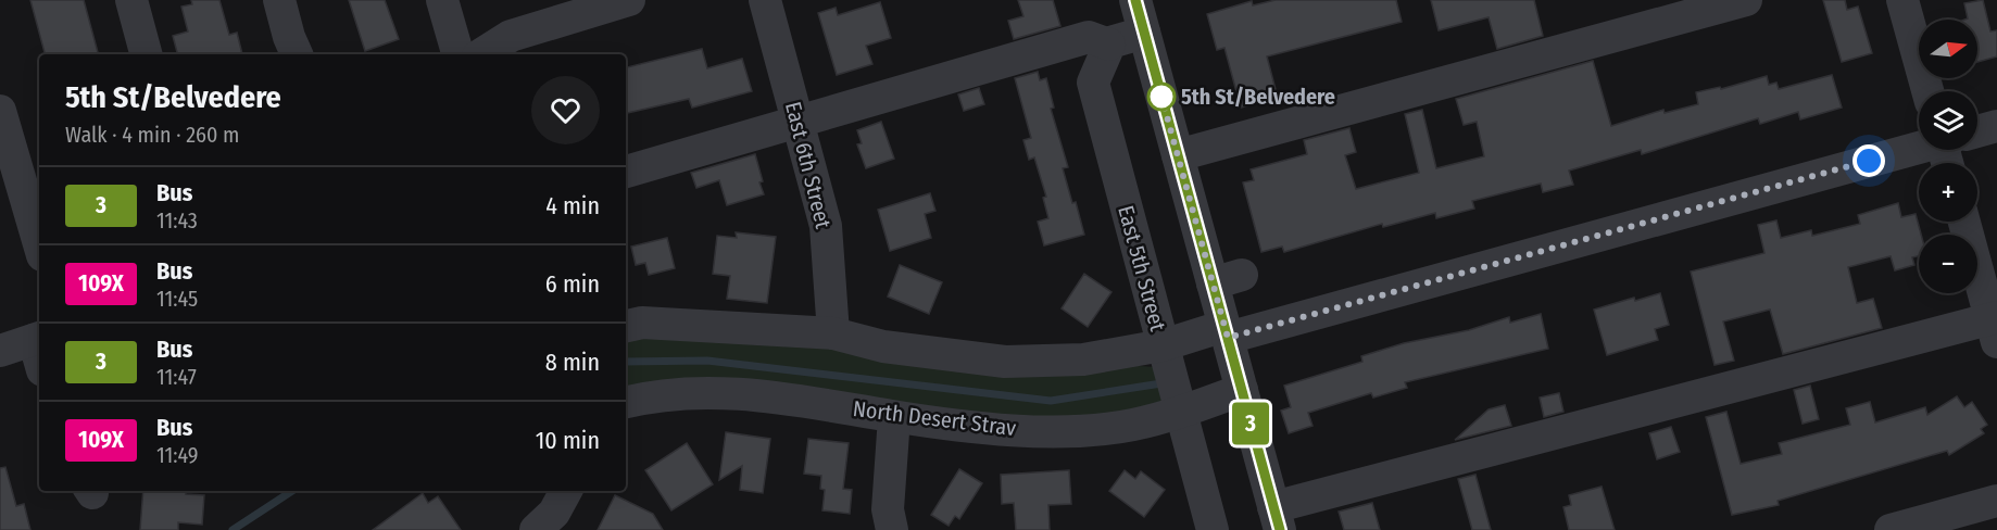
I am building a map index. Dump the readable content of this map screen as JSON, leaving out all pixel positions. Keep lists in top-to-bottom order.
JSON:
{
  "streets": {
    "street": ["East 6th Street", "East 5th Street", "North Desert Strav"]
  },
  "crossings": [
    ["East 5th Street", "North Desert Strav"]
  ],
  "places": ["5th St/Belvedere"],
  "lines": ["bus line 3"],
  "north": "right",
  "page": {
    "on_map": "3",
    "map_buttons": ["+", "−"],
    "heading": ["5th St/Belvedere", "Walk · 4 min · 260 m"],
    "list": [
      {
        "mark": "3",
        "name": "Bus",
        "note": "11:43",
        "value": "4 min"
      },
      {
        "mark": "109X",
        "name": "Bus",
        "note": "11:45",
        "value": "6 min"
      },
      {
        "mark": "3",
        "name": "Bus",
        "note": "11:47",
        "value": "8 min"
      },
      {
        "mark": "109X",
        "name": "Bus",
        "note": "11:49",
        "value": "10 min"
      }
    ]
  }
}
